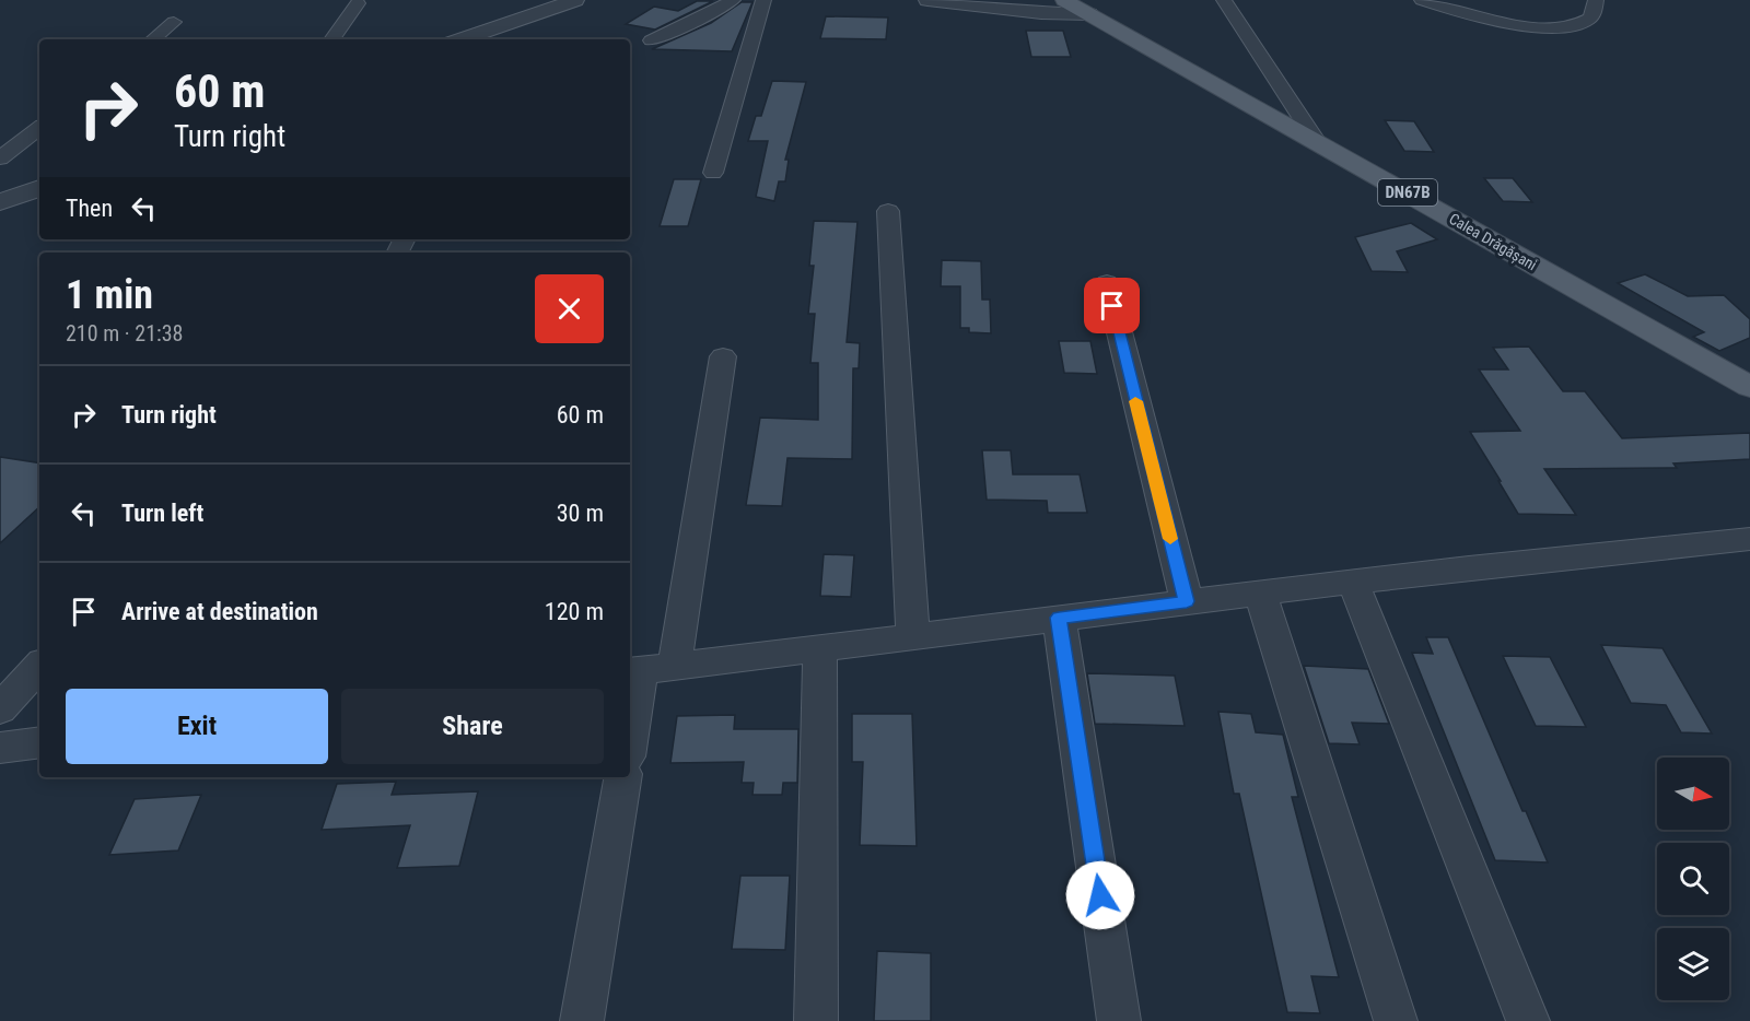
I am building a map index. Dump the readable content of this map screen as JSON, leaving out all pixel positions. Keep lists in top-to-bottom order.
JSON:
{
  "streets": {
    "main road": ["DN67B", "Calea Drăgășani"]
  },
  "north": "right",
  "page": {
    "turn": ["60 m", "Turn right"],
    "then": "Then",
    "heading": ["1 min", "210 m · 21:38"],
    "list": [
      {
        "name": "Turn right",
        "value": "60 m"
      },
      {
        "name": "Turn left",
        "value": "30 m"
      },
      {
        "name": "Arrive at destination",
        "value": "120 m"
      }
    ],
    "buttons": ["Exit", "Share"]
  }
}
